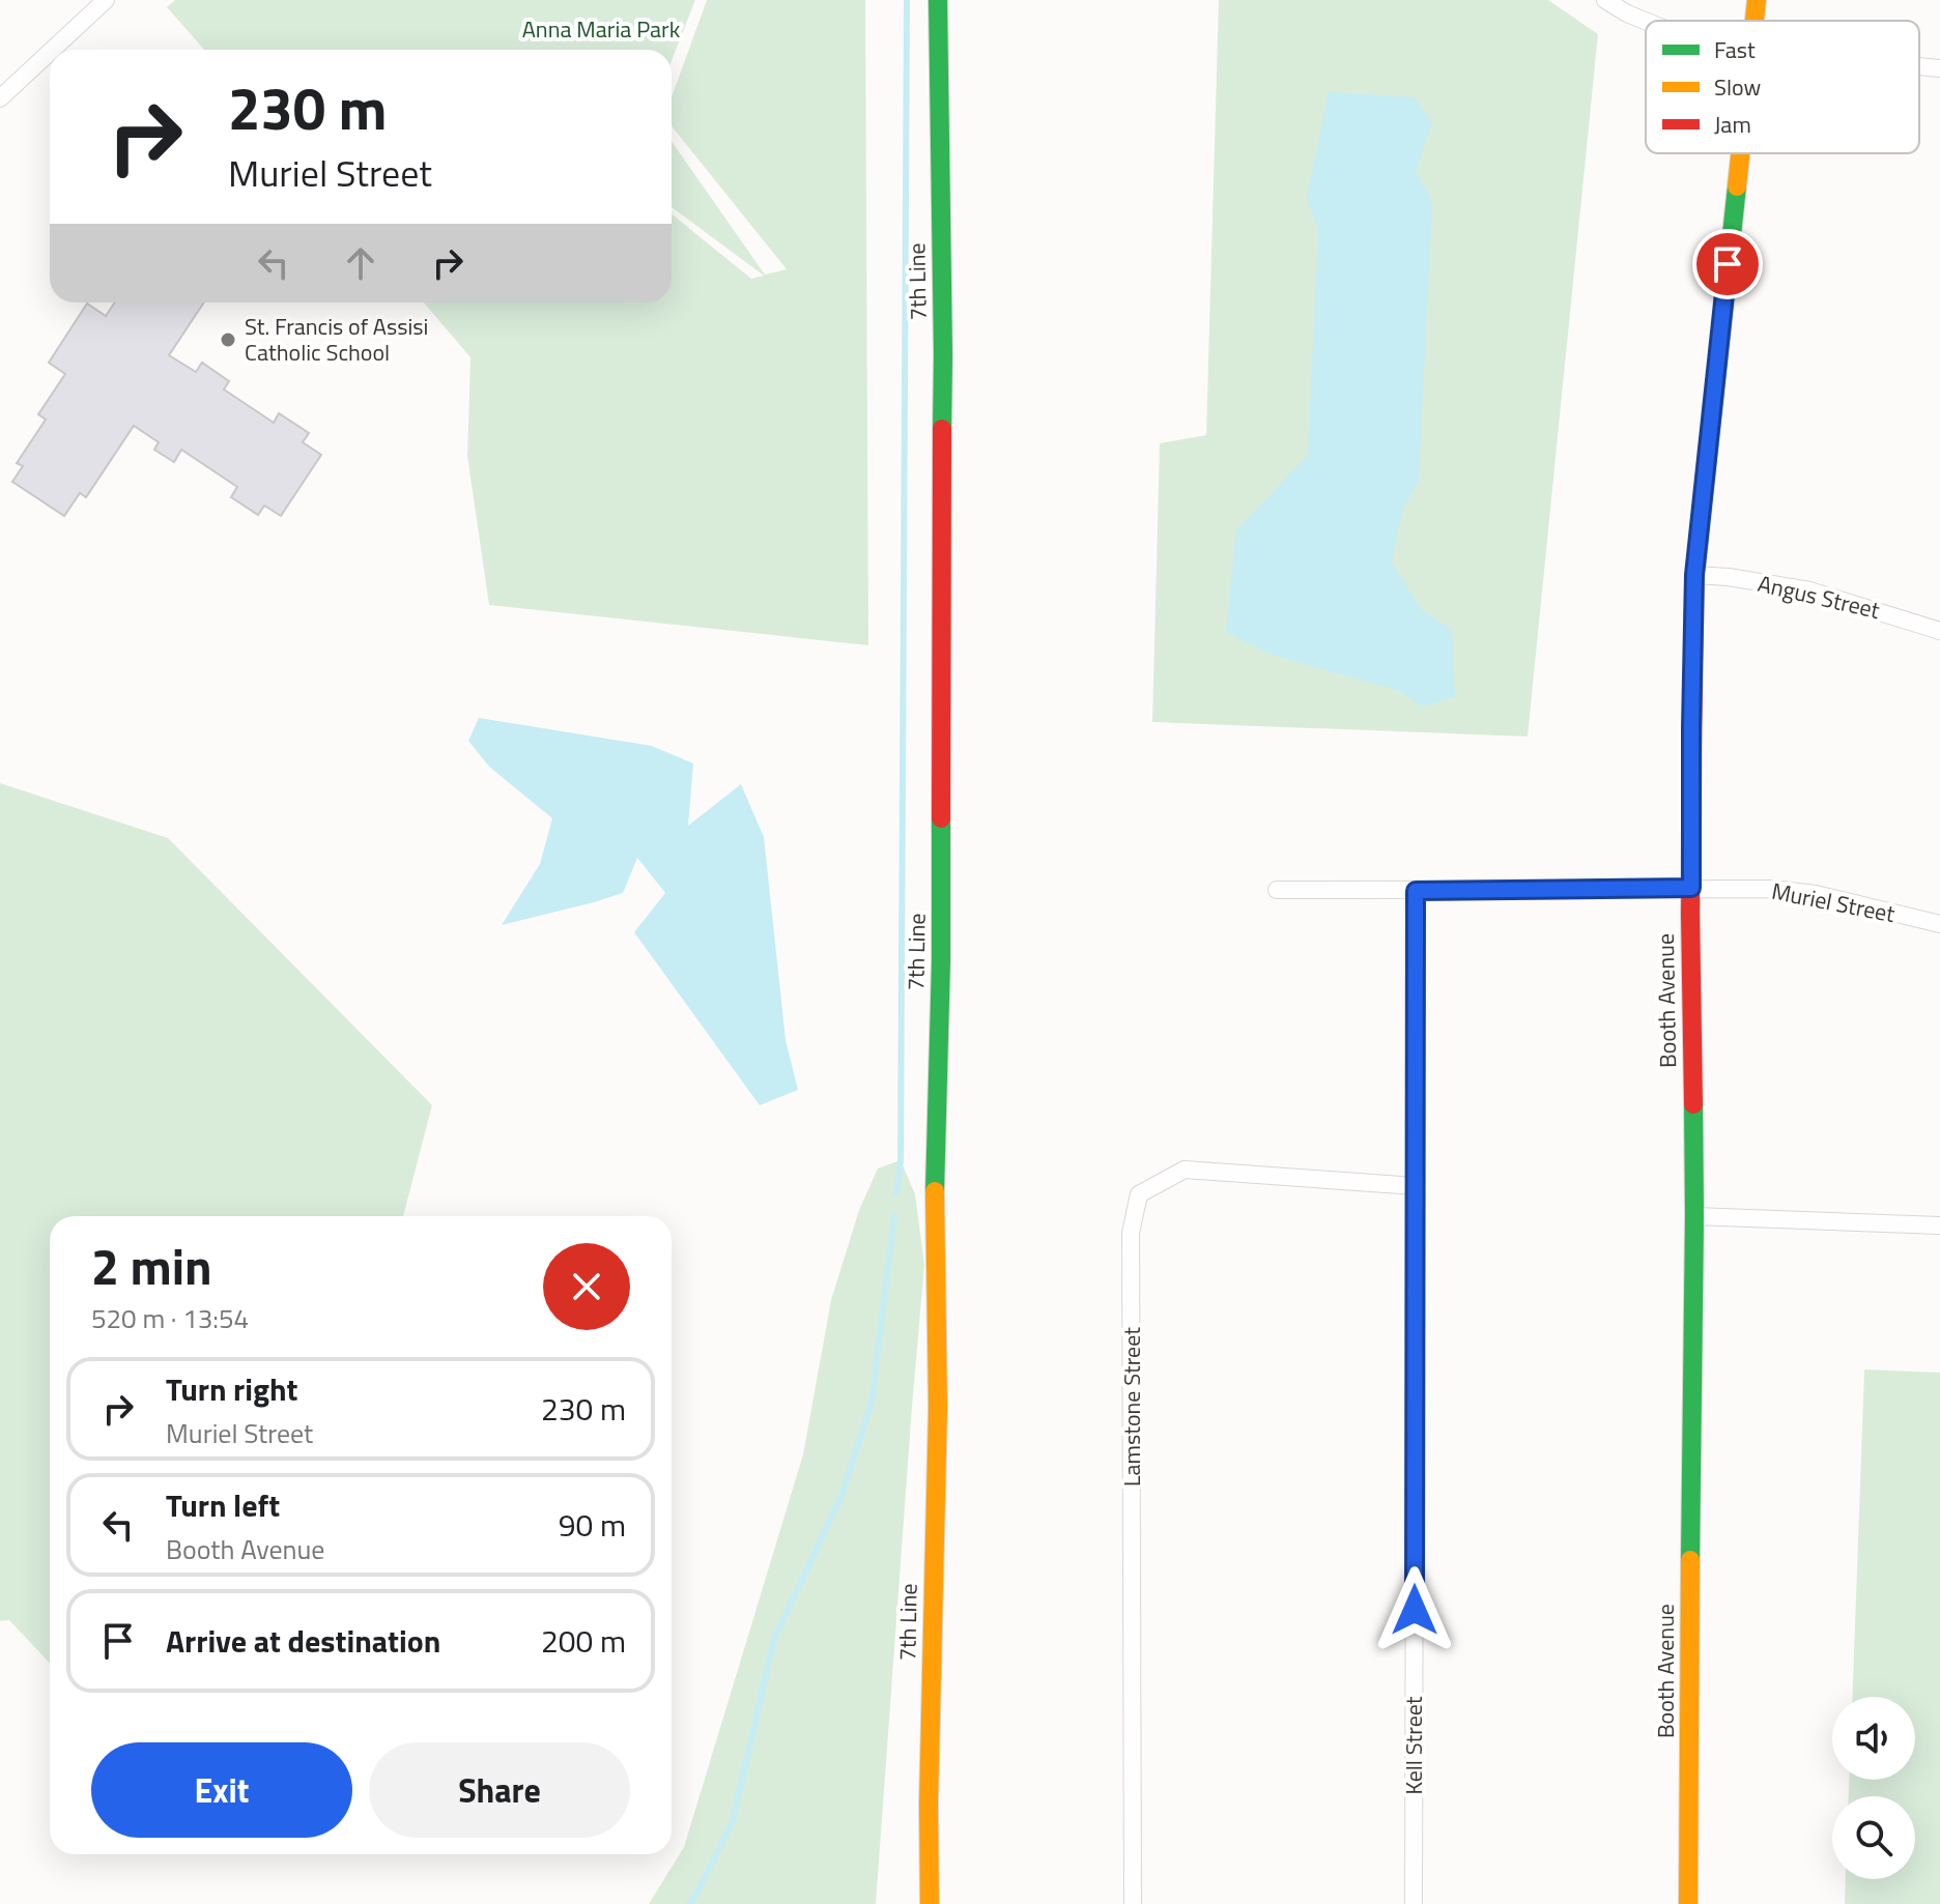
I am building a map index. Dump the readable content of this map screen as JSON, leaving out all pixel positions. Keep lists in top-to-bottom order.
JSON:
{
  "streets": {
    "street": [
      "7th Line",
      "Angus Street",
      "Muriel Street",
      "Booth Avenue",
      "Lamstone Street",
      "Kell Street"
    ]
  },
  "crossings": [
    ["Angus Street", "Booth Avenue"],
    ["Muriel Street", "Booth Avenue"],
    ["Muriel Street", "Kell Street"],
    ["Lamstone Street", "Kell Street"]
  ],
  "parks": ["Anna Maria Park"],
  "places": ["St. Francis of Assisi Catholic School"],
  "legend": ["Fast", "Slow", "Jam"],
  "page": {
    "turn": ["230 m", "Muriel Street"],
    "heading": ["2 min", "520 m · 13:54"],
    "list": [
      {
        "name": "Turn right",
        "note": "Muriel Street",
        "value": "230 m"
      },
      {
        "name": "Turn left",
        "note": "Booth Avenue",
        "value": "90 m"
      },
      {
        "name": "Arrive at destination",
        "value": "200 m"
      }
    ],
    "buttons": ["Exit", "Share"]
  }
}
